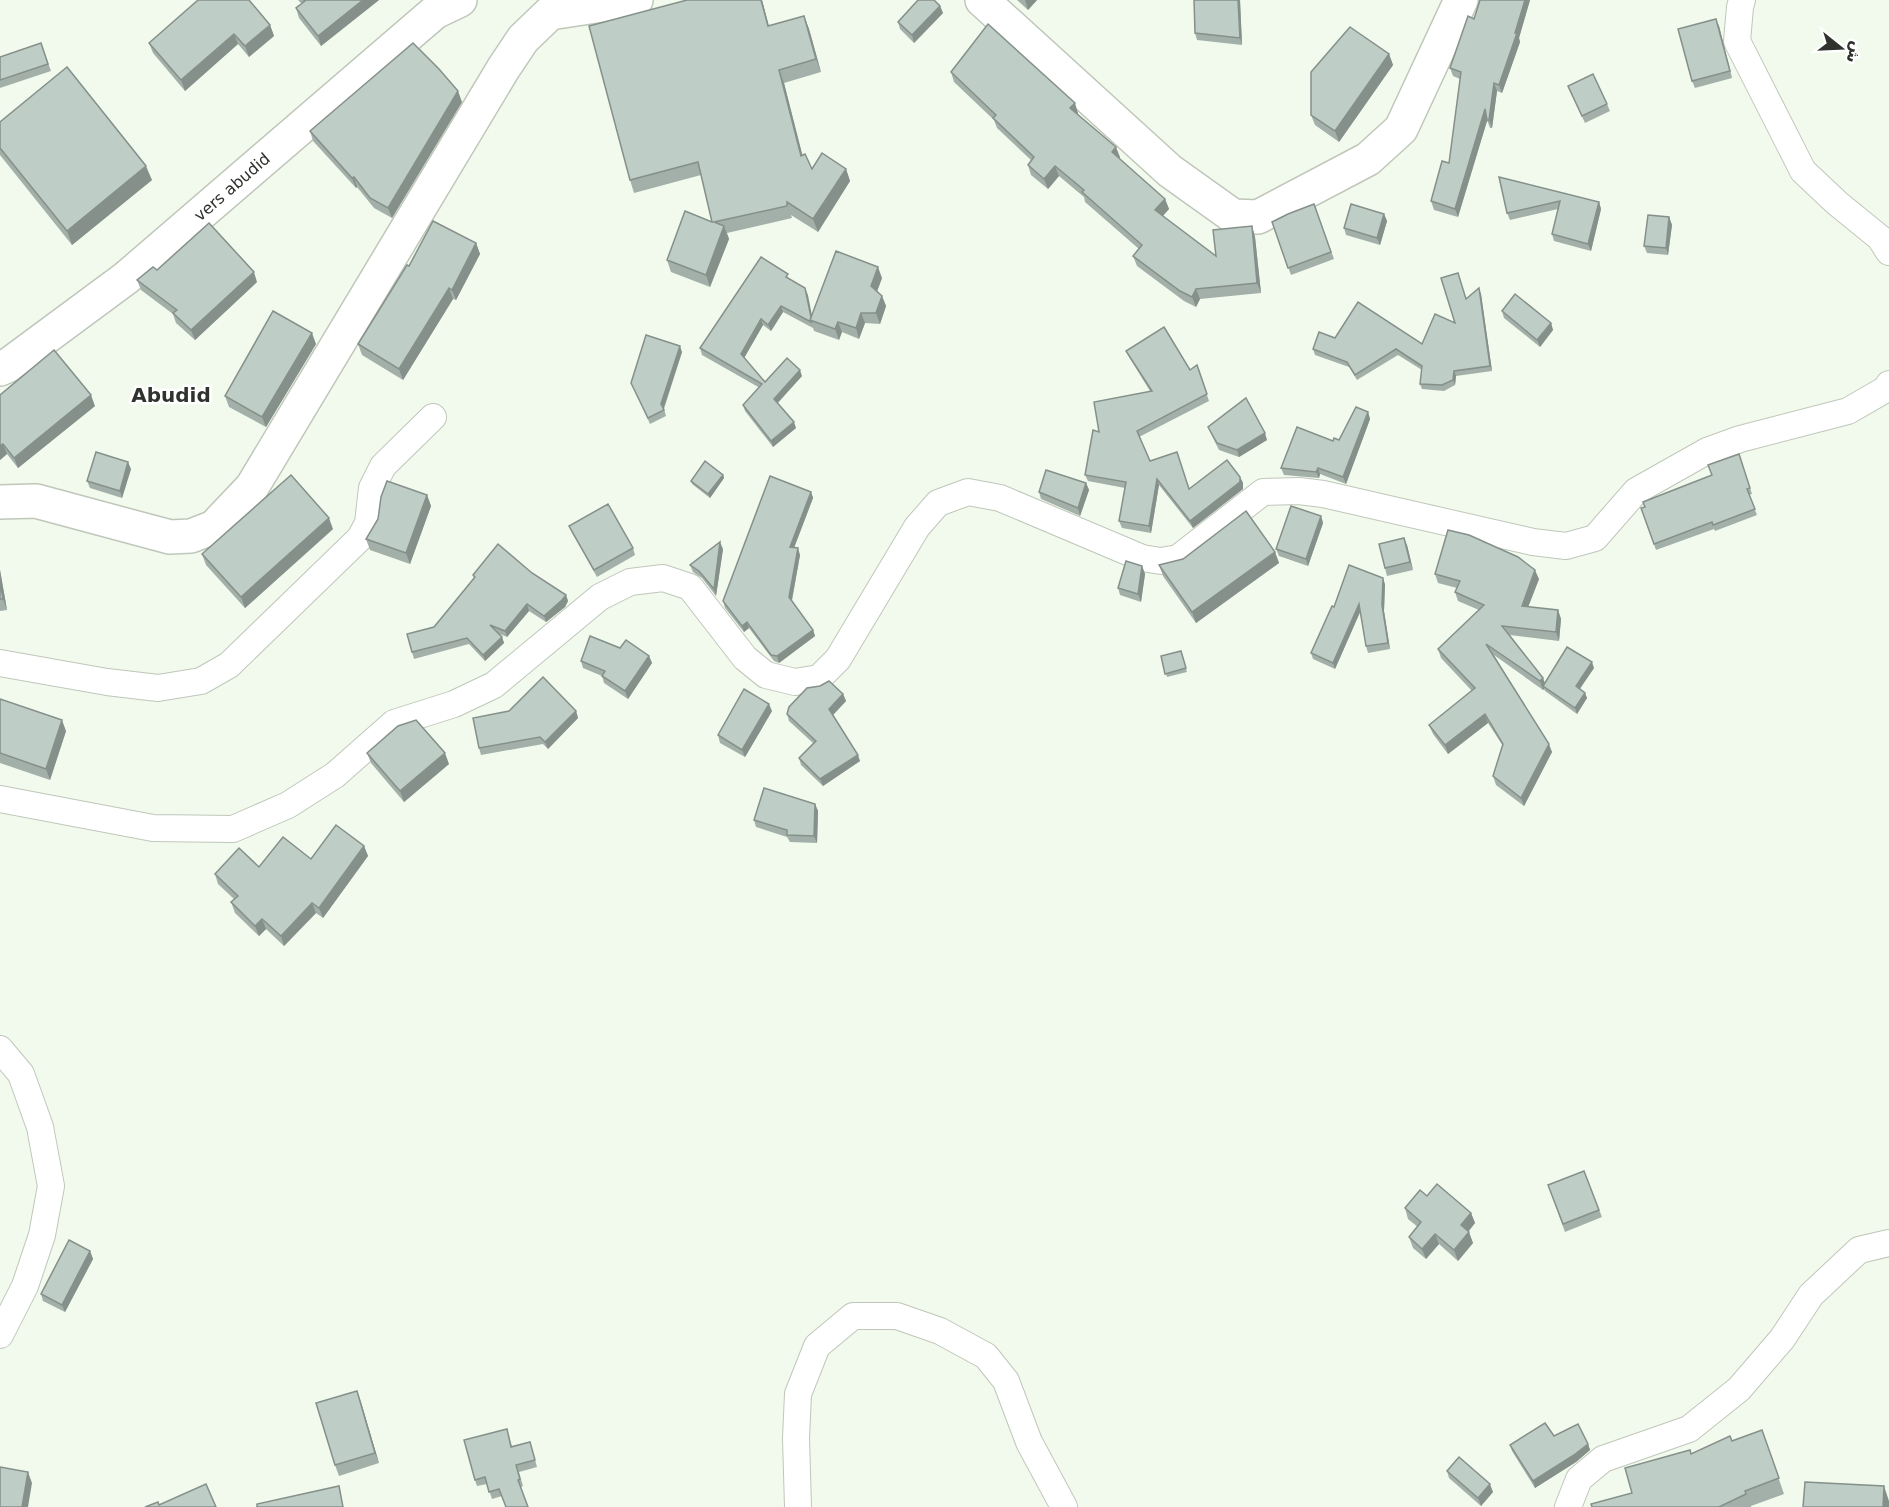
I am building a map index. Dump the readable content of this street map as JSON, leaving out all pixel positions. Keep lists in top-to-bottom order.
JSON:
{
  "streets": {
    "street": ["vers abudid"]
  },
  "districts": ["Abudid"],
  "north": "right"
}
